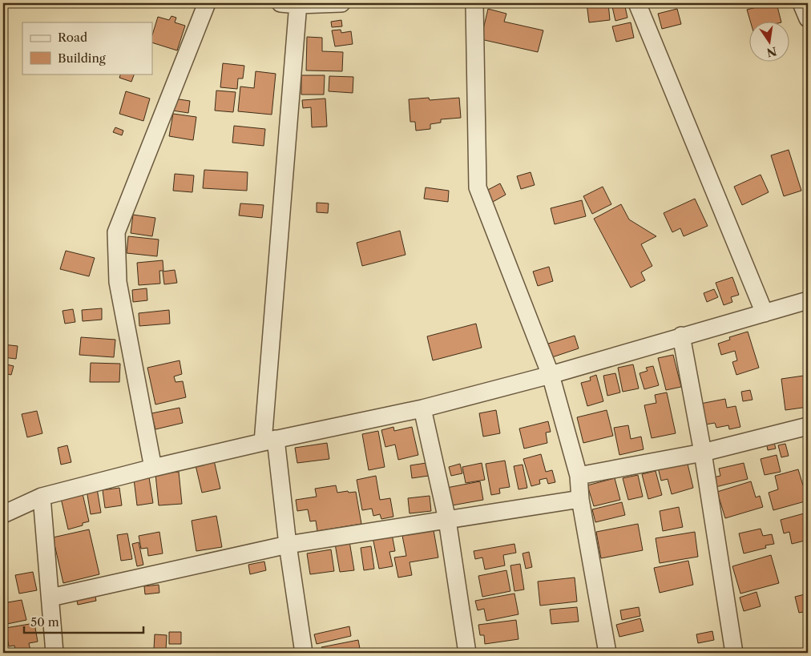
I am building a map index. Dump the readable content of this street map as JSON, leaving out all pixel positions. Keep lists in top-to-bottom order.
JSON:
{
  "legend": ["Road", "Building"],
  "scale_bar": "50 m",
  "north": "bottom"
}
